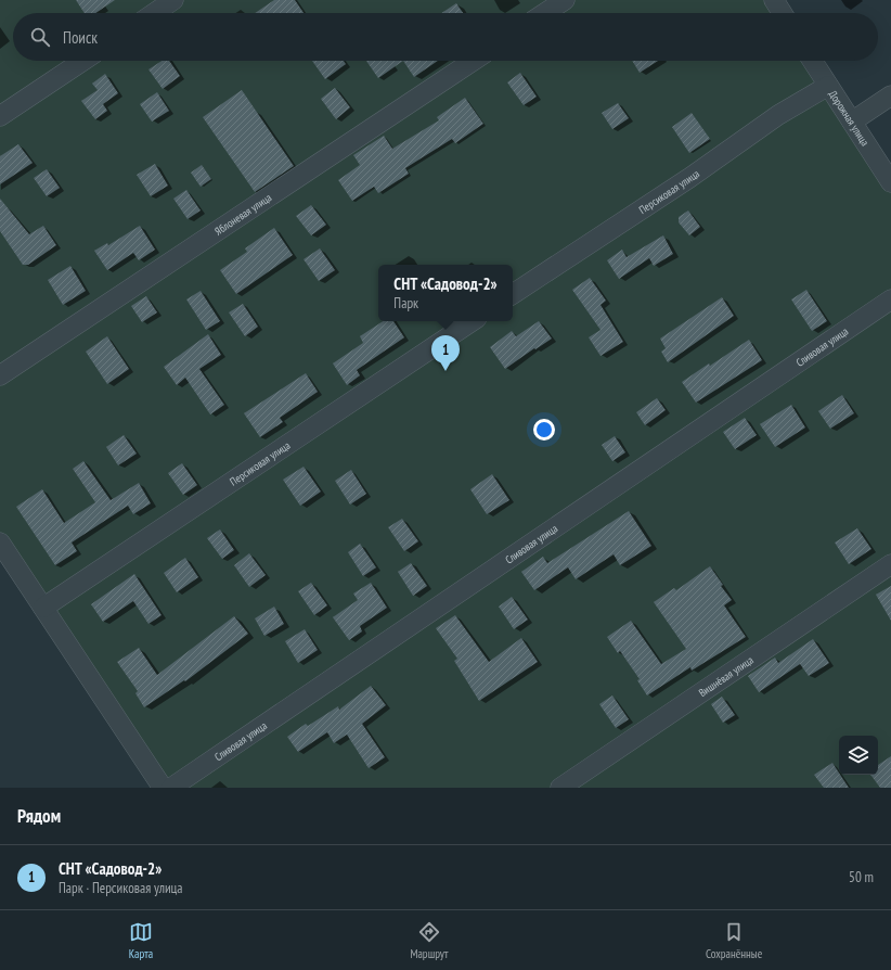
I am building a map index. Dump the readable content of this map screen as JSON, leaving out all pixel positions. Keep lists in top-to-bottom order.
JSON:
{
  "streets": {
    "street": [
      "Дорожная улица",
      "Персиковая улица",
      "Яблоневая улица",
      "Сливовая улица",
      "Вишнёвая улица"
    ]
  },
  "crossings": [
    ["Дорожная улица", "Персиковая улица"]
  ],
  "page": {
    "search": "Поиск",
    "popup": ["СНТ «Садовод-2»", "Парк"],
    "pins": "1",
    "heading": "Рядом",
    "list": [
      {
        "mark": "1",
        "name": "СНТ «Садовод-2»",
        "note": "Парк · Персиковая улица",
        "value": "50 m"
      }
    ],
    "nav": ["Карта", "Маршрут", "Сохранённые"]
  }
}
